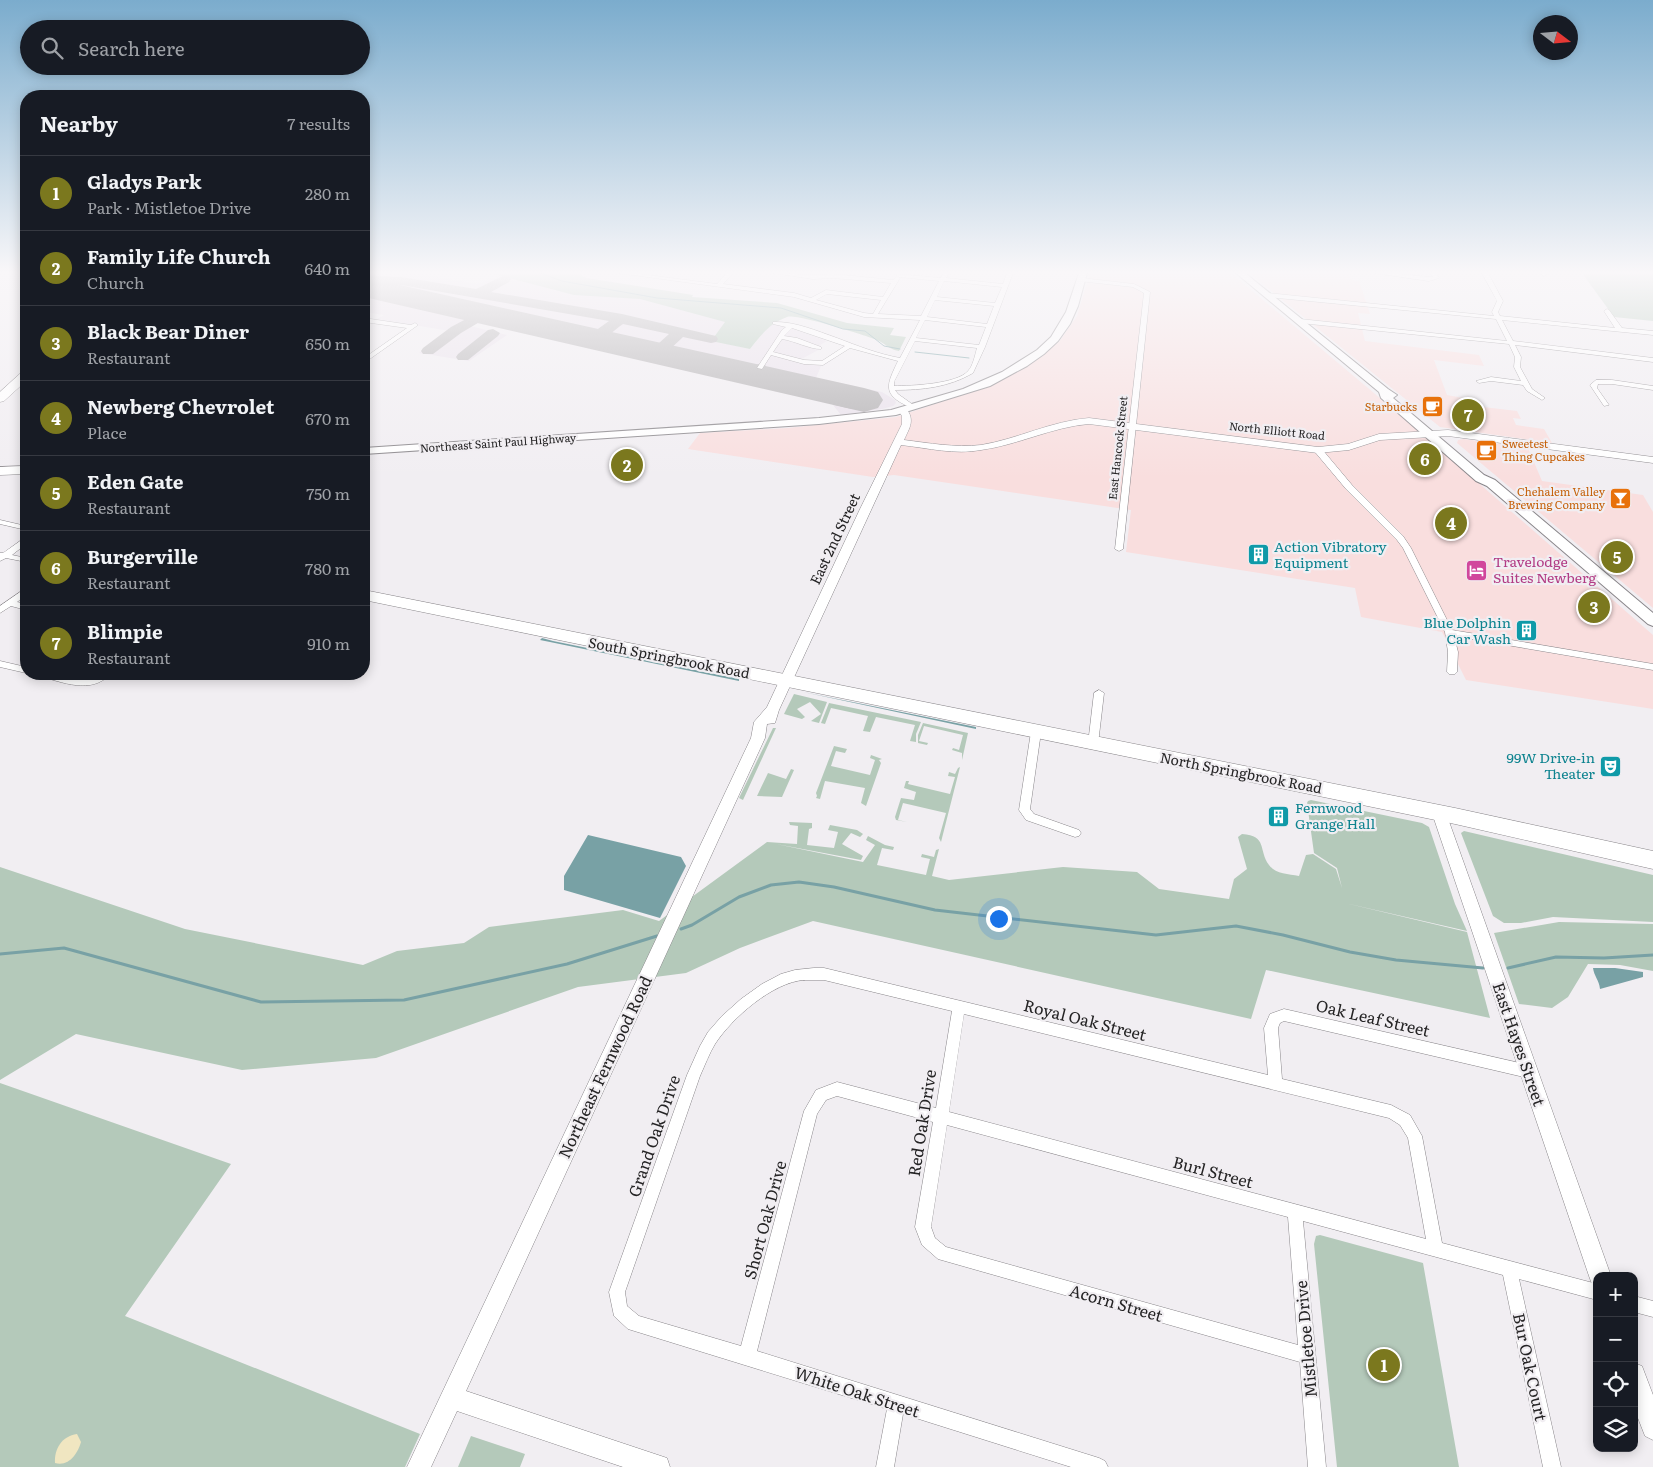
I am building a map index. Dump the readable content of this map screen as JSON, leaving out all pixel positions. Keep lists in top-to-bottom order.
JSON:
{
  "streets": {
    "highway": ["South Springbrook Road", "North Springbrook Road"],
    "main road": ["Northeast Saint Paul Highway"],
    "street": [
      "North Elliott Road",
      "East Hancock Street",
      "East 2nd Street",
      "Oak Leaf Street",
      "Royal Oak Street",
      "East Hayes Street",
      "Northeast Fernwood Road",
      "Red Oak Drive",
      "Grand Oak Drive",
      "Burl Street",
      "Short Oak Drive",
      "Acorn Street",
      "Mistletoe Drive",
      "Bur Oak Court",
      "White Oak Street"
    ]
  },
  "crossings": [
    ["North Elliott Road", "East Hancock Street"],
    ["North Elliott Road", "East 2nd Street"],
    ["Northeast Saint Paul Highway", "East 2nd Street"],
    ["East 2nd Street", "South Springbrook Road"],
    ["East 2nd Street", "Northeast Fernwood Road"],
    ["South Springbrook Road", "North Springbrook Road"],
    ["South Springbrook Road", "Northeast Fernwood Road"],
    ["North Springbrook Road", "East Hayes Street"],
    ["Oak Leaf Street", "Royal Oak Street"],
    ["Oak Leaf Street", "East Hayes Street"],
    ["Royal Oak Street", "Red Oak Drive"],
    ["Royal Oak Street", "Grand Oak Drive"],
    ["Royal Oak Street", "Burl Street"],
    ["Red Oak Drive", "Burl Street"],
    ["Red Oak Drive", "Acorn Street"],
    ["Grand Oak Drive", "White Oak Street"],
    ["Burl Street", "Short Oak Drive"],
    ["Burl Street", "Mistletoe Drive"],
    ["Burl Street", "Bur Oak Court"],
    ["Short Oak Drive", "White Oak Street"],
    ["Acorn Street", "Mistletoe Drive"]
  ],
  "places": {
    "cafe": ["Starbucks", "Sweetest Thing Cupcakes"],
    "bar": ["Chehalem Valley Brewing Company"],
    "building": ["Action Vibratory Equipment", "Blue Dolphin Car Wash", "Fernwood Grange Hall"],
    "hotel": ["Travelodge Suites Newberg"],
    "theatre": ["99W Drive-in Theater"]
  },
  "north": "right",
  "page": {
    "search": "Search here",
    "heading": ["Nearby", "7 results"],
    "list": [
      {
        "mark": "1",
        "name": "Gladys Park",
        "note": "Park · Mistletoe Drive",
        "value": "280 m"
      },
      {
        "mark": "2",
        "name": "Family Life Church",
        "note": "Church",
        "value": "640 m"
      },
      {
        "mark": "3",
        "name": "Black Bear Diner",
        "note": "Restaurant",
        "value": "650 m"
      },
      {
        "mark": "4",
        "name": "Newberg Chevrolet",
        "note": "Place",
        "value": "670 m"
      },
      {
        "mark": "5",
        "name": "Eden Gate",
        "note": "Restaurant",
        "value": "750 m"
      },
      {
        "mark": "6",
        "name": "Burgerville",
        "note": "Restaurant",
        "value": "780 m"
      },
      {
        "mark": "7",
        "name": "Blimpie",
        "note": "Restaurant",
        "value": "910 m"
      }
    ],
    "pins": [
      "7",
      "6",
      "2",
      "4",
      "5",
      "3",
      "1"
    ],
    "map_buttons": ["+", "−"]
  }
}
